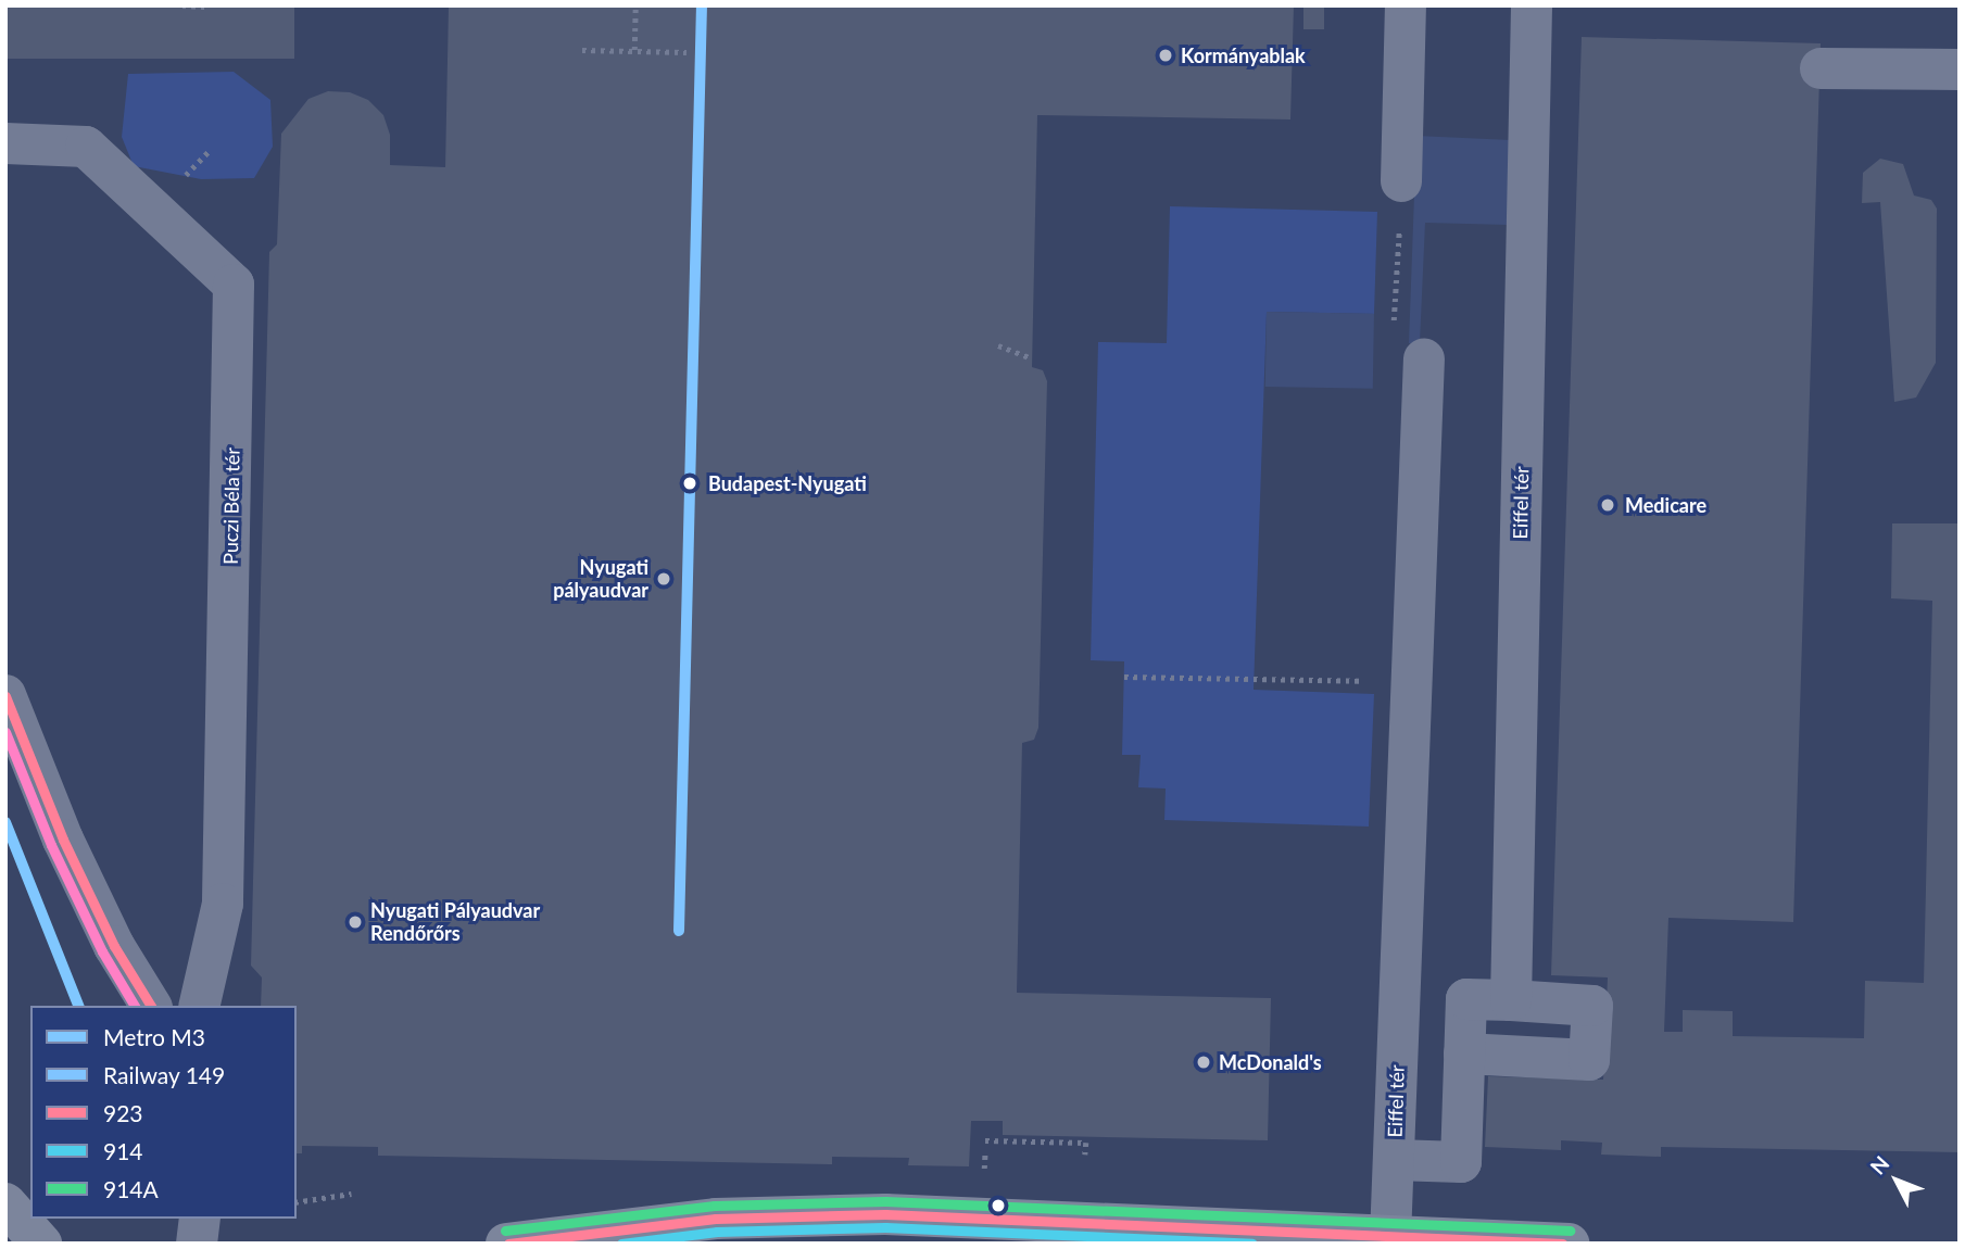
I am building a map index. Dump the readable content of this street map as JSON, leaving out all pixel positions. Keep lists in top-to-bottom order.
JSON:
{
  "streets": {
    "street": ["Eiffel tér", "Puczi Béla tér"]
  },
  "places": [
    "Kormányablak",
    "Budapest-Nyugati",
    "Medicare",
    "Nyugati pályaudvar",
    "Nyugati Pályaudvar Rendőrőrs",
    "McDonald's"
  ],
  "lines": [
    "rail line 149",
    "transit line 923",
    "metro line M3",
    "transit line 914A",
    "transit line 914"
  ],
  "legend": [
    "Metro M3",
    "Railway 149",
    "923",
    "914",
    "914A"
  ],
  "north": "top left"
}
